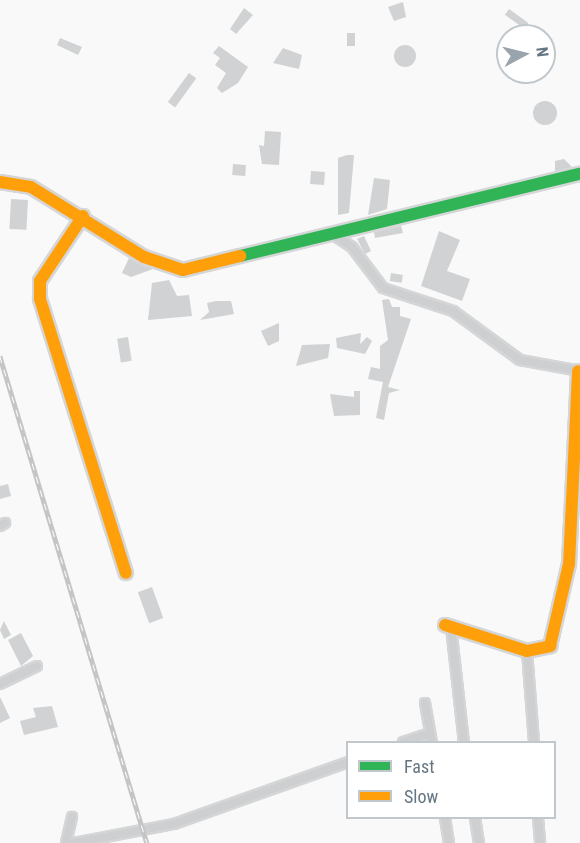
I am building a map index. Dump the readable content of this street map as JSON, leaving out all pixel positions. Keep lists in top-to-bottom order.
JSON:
{
  "legend": ["Fast", "Slow"],
  "north": "right"
}
